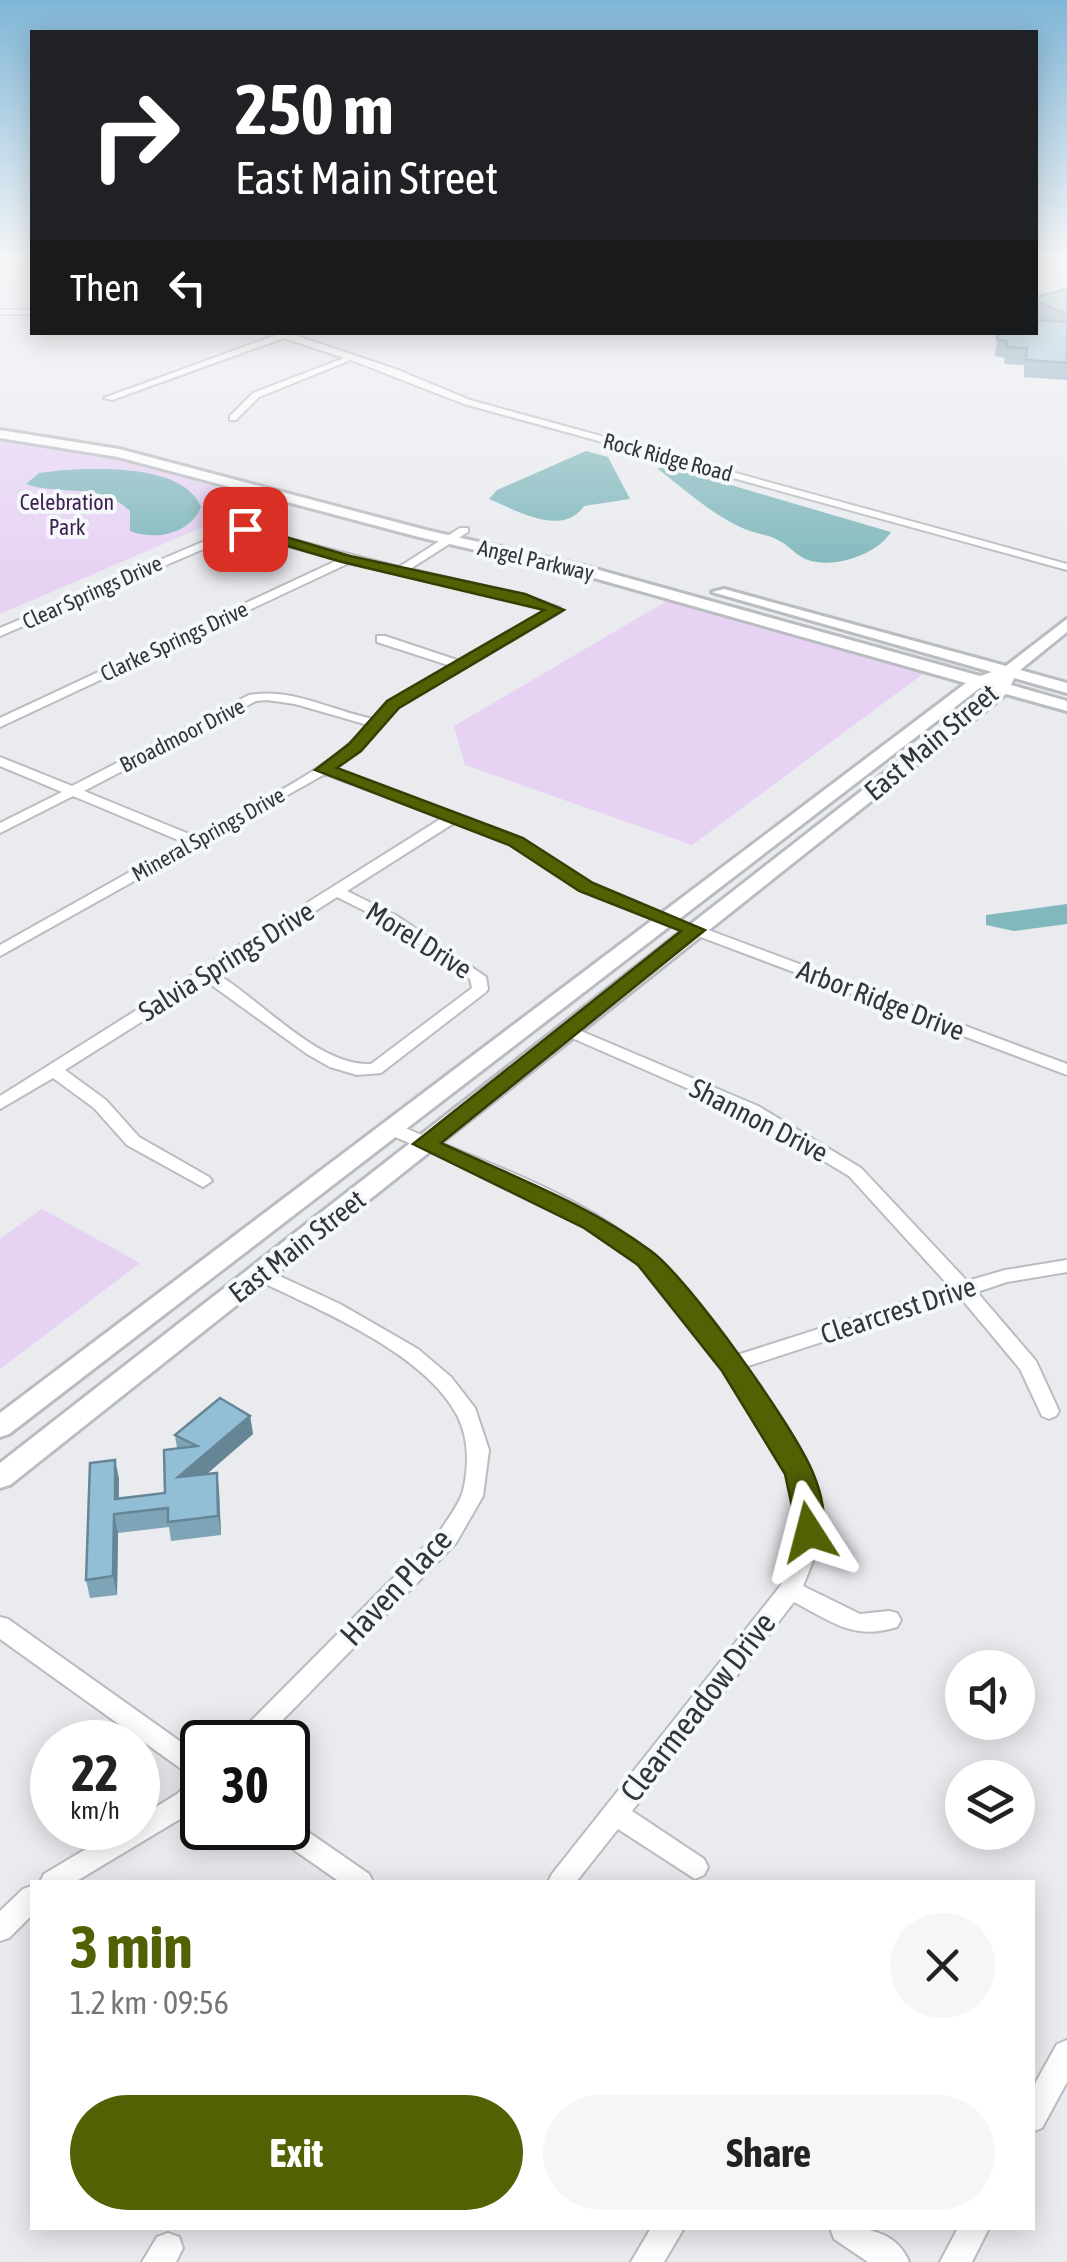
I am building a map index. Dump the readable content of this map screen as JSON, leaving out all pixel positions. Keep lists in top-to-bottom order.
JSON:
{
  "streets": {
    "main road": ["Angel Parkway", "East Main Street"],
    "street": [
      "Rock Ridge Road",
      "Clear Springs Drive",
      "Clarke Springs Drive",
      "Broadmoor Drive",
      "Mineral Springs Drive",
      "Morel Drive",
      "Salvia Springs Drive",
      "Arbor Ridge Drive",
      "Shannon Drive",
      "Clearcrest Drive",
      "Haven Place",
      "Clearmeadow Drive"
    ]
  },
  "crossings": [
    ["Angel Parkway", "East Main Street"],
    ["Clear Springs Drive", "Clarke Springs Drive"],
    ["Broadmoor Drive", "Mineral Springs Drive"],
    ["East Main Street", "Arbor Ridge Drive"],
    ["East Main Street", "Shannon Drive"],
    ["East Main Street", "Haven Place"],
    ["East Main Street", "Clearmeadow Drive"],
    ["Morel Drive", "Salvia Springs Drive"],
    ["Shannon Drive", "Clearcrest Drive"],
    ["Clearcrest Drive", "Clearmeadow Drive"]
  ],
  "parks": ["Celebration Park"],
  "page": {
    "turn": ["250 m", "East Main Street"],
    "then": "Then",
    "speed": "22 km/h",
    "limit": "30",
    "heading": ["3 min", "1.2 km · 09:56"],
    "buttons": ["Exit", "Share"]
  }
}
